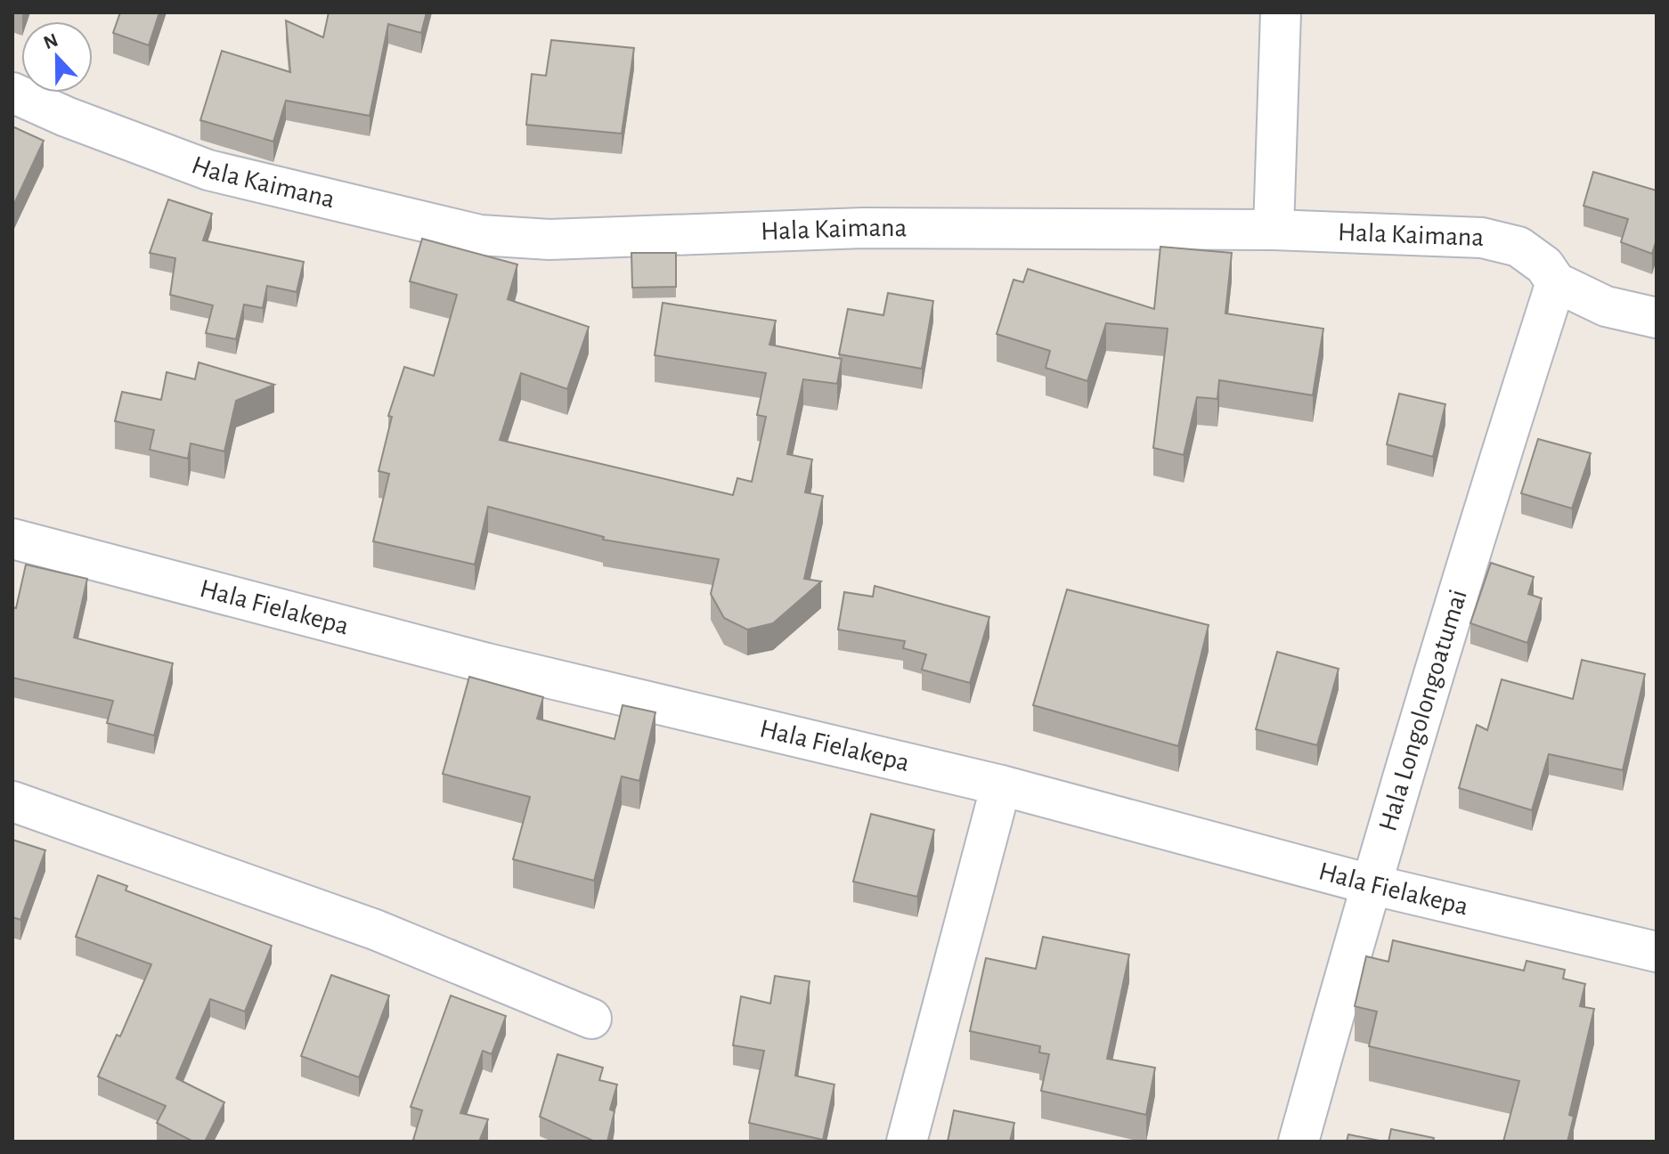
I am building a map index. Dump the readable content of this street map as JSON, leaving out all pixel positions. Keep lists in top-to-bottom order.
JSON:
{
  "streets": {
    "street": ["Hala Kaimana", "Hala Fielakepa", "Hala Longolongoatumai"]
  },
  "crossings": [
    ["Hala Kaimana", "Hala Longolongoatumai"],
    ["Hala Fielakepa", "Hala Longolongoatumai"]
  ],
  "north": "top"
}
